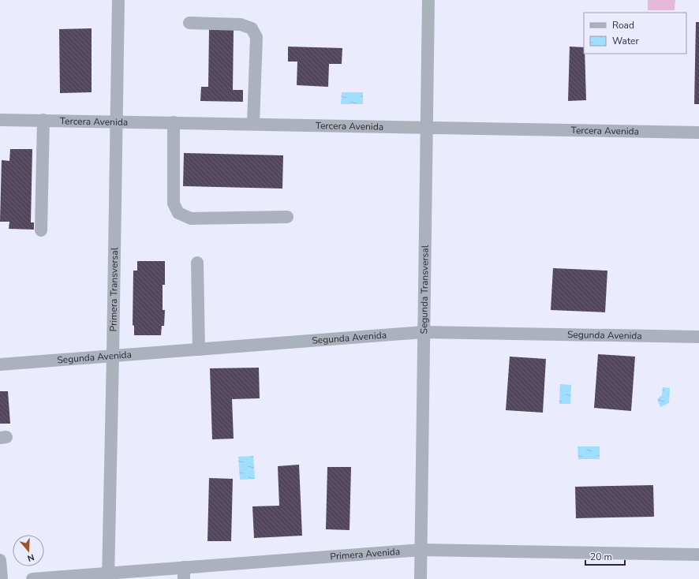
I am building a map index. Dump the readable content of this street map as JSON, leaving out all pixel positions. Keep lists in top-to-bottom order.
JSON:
{
  "streets": {
    "street": [
      "Tercera Avenida",
      "Primera Transversal",
      "Segunda Transversal",
      "Segunda Avenida",
      "Primera Avenida"
    ]
  },
  "crossings": [
    ["Tercera Avenida", "Primera Transversal"],
    ["Tercera Avenida", "Segunda Transversal"],
    ["Primera Transversal", "Segunda Avenida"],
    ["Primera Transversal", "Primera Avenida"],
    ["Segunda Transversal", "Segunda Avenida"],
    ["Segunda Transversal", "Primera Avenida"]
  ],
  "legend": ["Road", "Water"],
  "scale_bar": "20 m",
  "north": "bottom"
}
